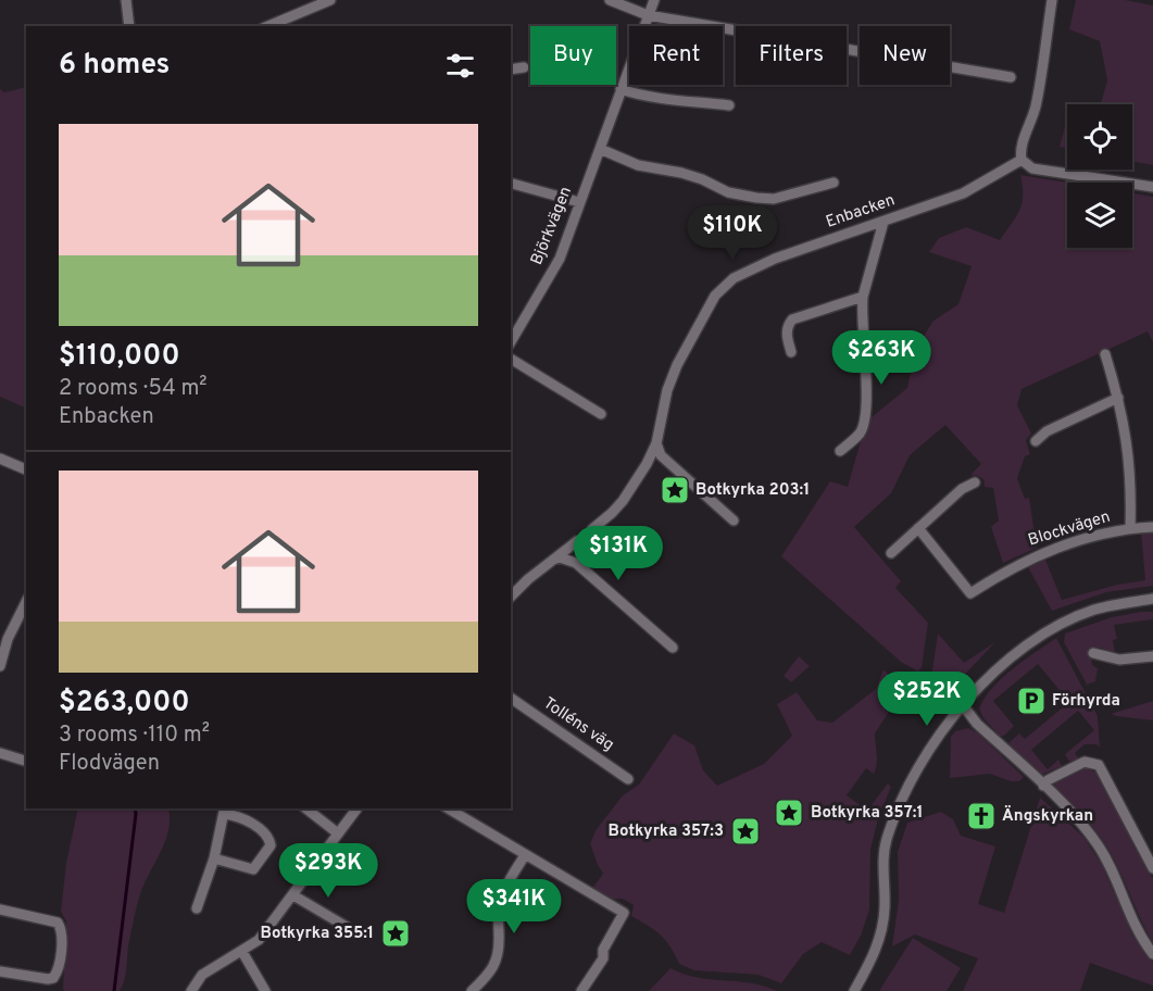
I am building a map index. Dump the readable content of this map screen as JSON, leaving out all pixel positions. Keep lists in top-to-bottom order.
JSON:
{
  "streets": {
    "street": [
      "Enbacken",
      "Björkvägen",
      "Blockvägen",
      "Tolléns väg"
    ]
  },
  "places": {
    "place": [
      "Botkyrka 203:1",
      "Botkyrka 357:1",
      "Botkyrka 357:3",
      "Botkyrka 355:1"
    ],
    "parking": ["Förhyrda"],
    "church": ["Ängskyrkan"]
  },
  "page": {
    "chip": [
      "Buy",
      "Rent",
      "Filters",
      "New"
    ],
    "heading": "6 homes",
    "list": [
      {
        "name": "$110,000",
        "note": "2 rooms · 54 m² · Enbacken"
      },
      {
        "name": "$263,000",
        "note": "3 rooms · 110 m² · Flodvägen"
      }
    ],
    "price": [
      "$110K",
      "$263K",
      "$131K",
      "$252K",
      "$293K",
      "$341K"
    ]
  }
}
